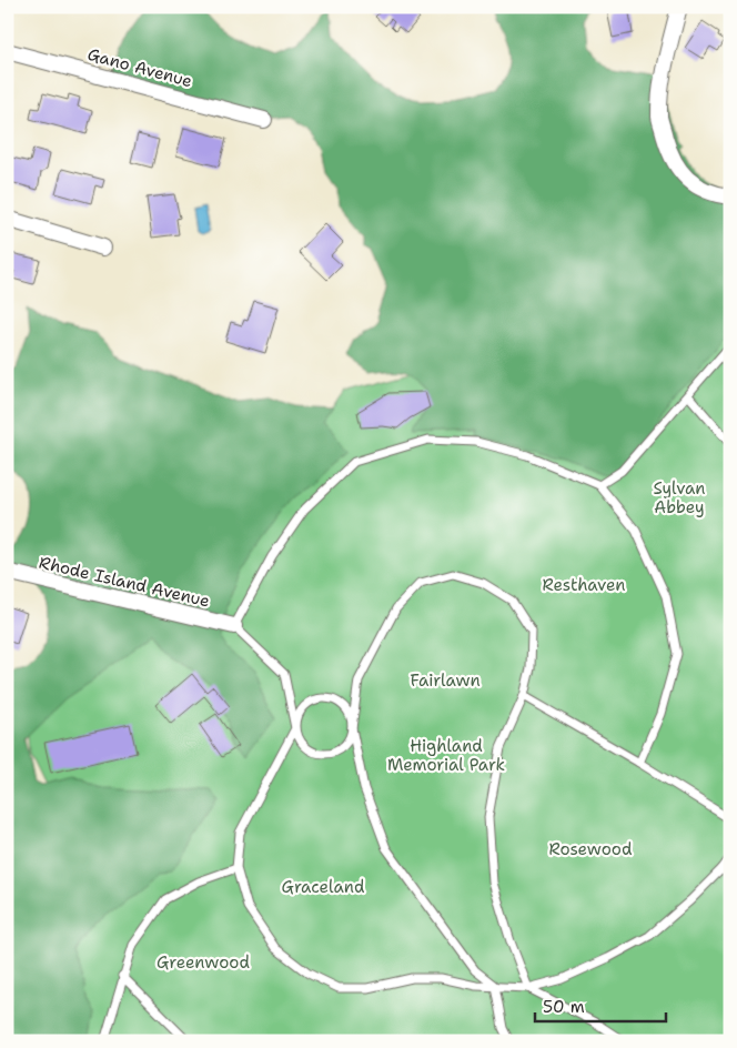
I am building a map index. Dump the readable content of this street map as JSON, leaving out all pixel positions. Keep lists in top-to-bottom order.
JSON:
{
  "streets": {
    "street": ["Gano Avenue", "Rhode Island Avenue"]
  },
  "parks": [
    "Sylvan Abbey",
    "Resthaven",
    "Fairlawn",
    "Highland Memorial Park",
    "Rosewood",
    "Graceland",
    "Greenwood"
  ],
  "scale_bar": "50 m"
}
